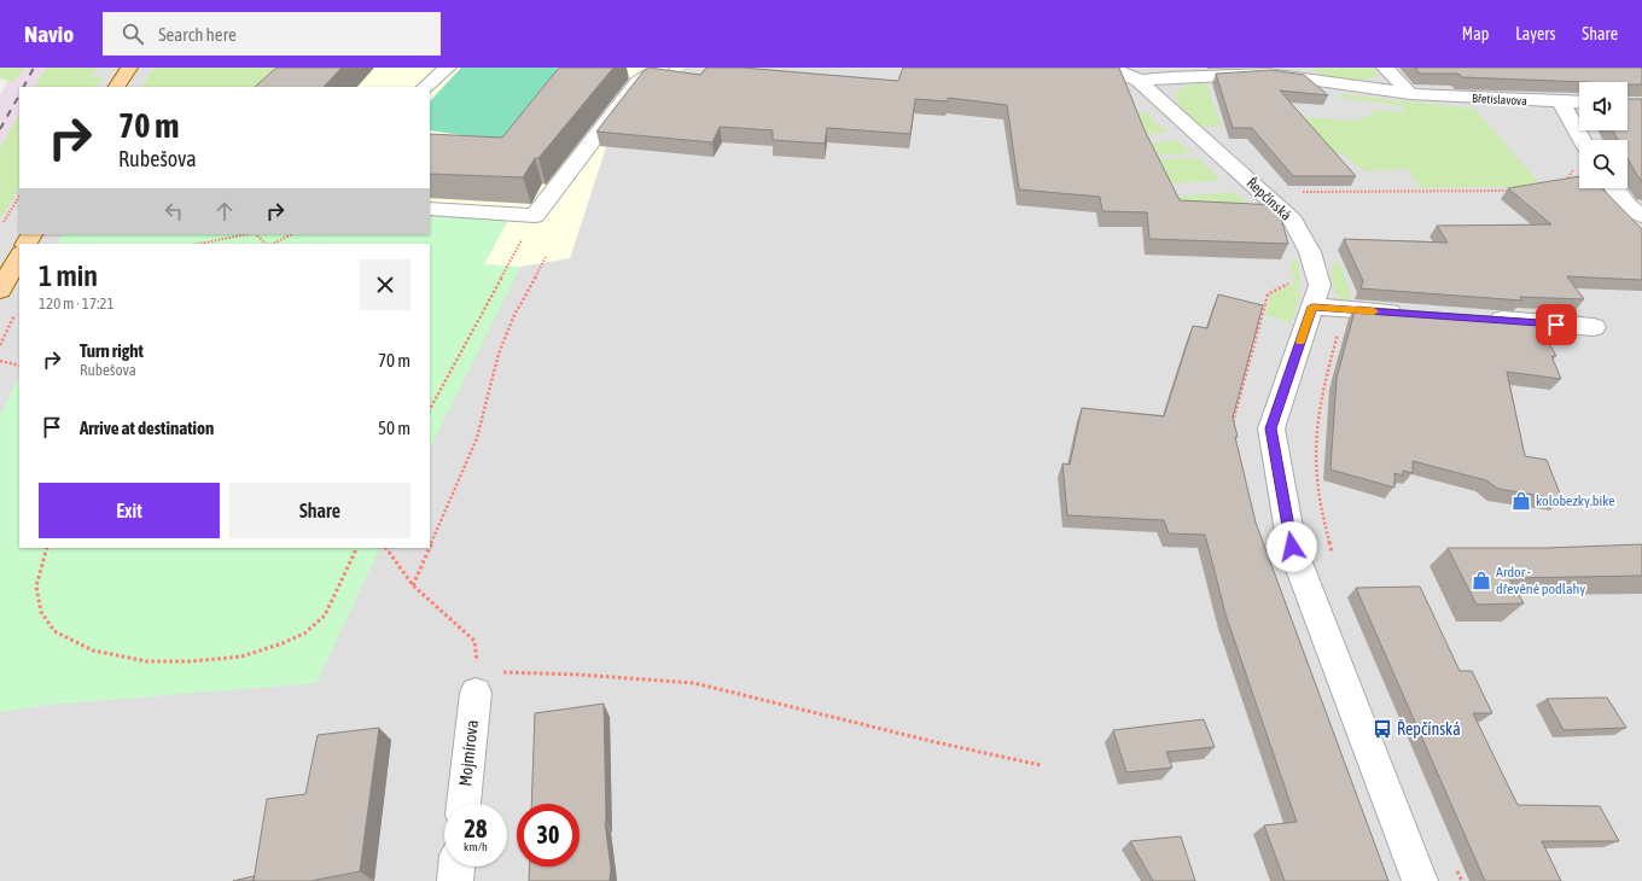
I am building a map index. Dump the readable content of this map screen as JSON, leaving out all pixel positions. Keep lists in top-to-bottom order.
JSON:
{
  "streets": {
    "street": ["Břetislavova", "Řepčínská", "Mojmírova"]
  },
  "crossings": [
    ["Břetislavova", "Řepčínská"]
  ],
  "places": {
    "shop": ["kolobezky.bike", "Ardor - dřevěné podlahy"],
    "bus stop": ["Řepčínská"]
  },
  "page": {
    "header": "Navio",
    "search": "Search here",
    "nav": ["Map", "Layers", "Share"],
    "turn": ["70 m", "Rubešova"],
    "heading": ["1 min", "120 m · 17:21"],
    "list": [
      {
        "name": "Turn right",
        "note": "Rubešova",
        "value": "70 m"
      },
      {
        "name": "Arrive at destination",
        "value": "50 m"
      }
    ],
    "buttons": ["Exit", "Share"],
    "speed": "28 km/h",
    "limit": "30"
  }
}
